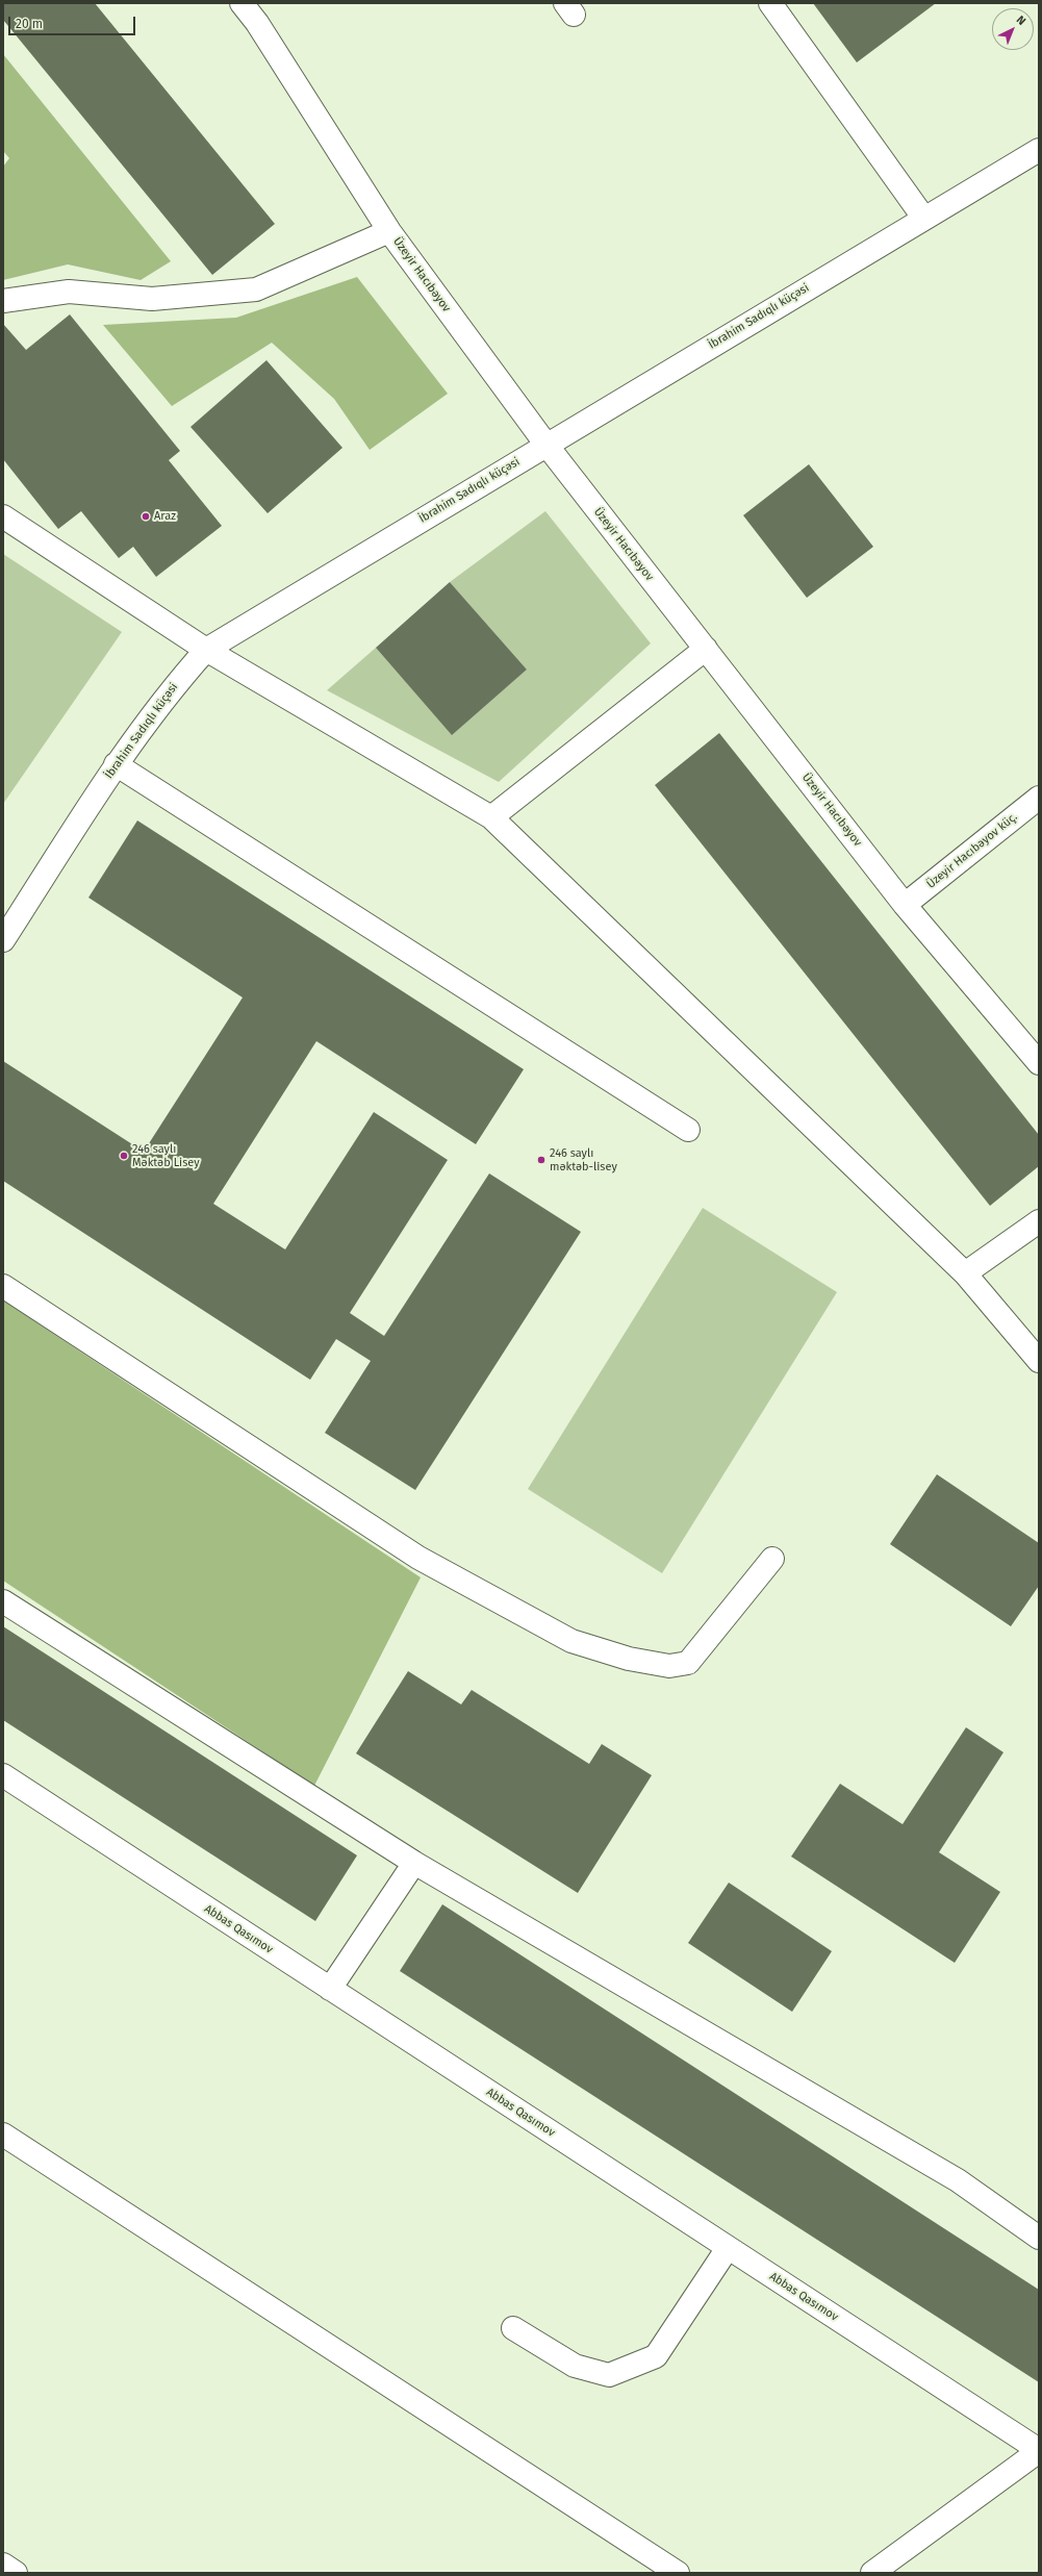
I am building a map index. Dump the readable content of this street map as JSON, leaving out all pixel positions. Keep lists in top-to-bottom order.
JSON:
{
  "streets": {
    "street": [
      "Üzeyir Hacıbəyov",
      "İbrahim Sadıqlı küçəsi",
      "Üzeyir Hacıbəyov küç.",
      "Abbas Qasımov"
    ]
  },
  "crossings": [
    ["Üzeyir Hacıbəyov", "İbrahim Sadıqlı küçəsi"],
    ["Üzeyir Hacıbəyov", "Üzeyir Hacıbəyov küç."]
  ],
  "places": ["Araz", "246 saylı Məktəb Lisey", "246 saylı məktəb-lisey"],
  "scale_bar": "20 m",
  "north": "top right"
}
